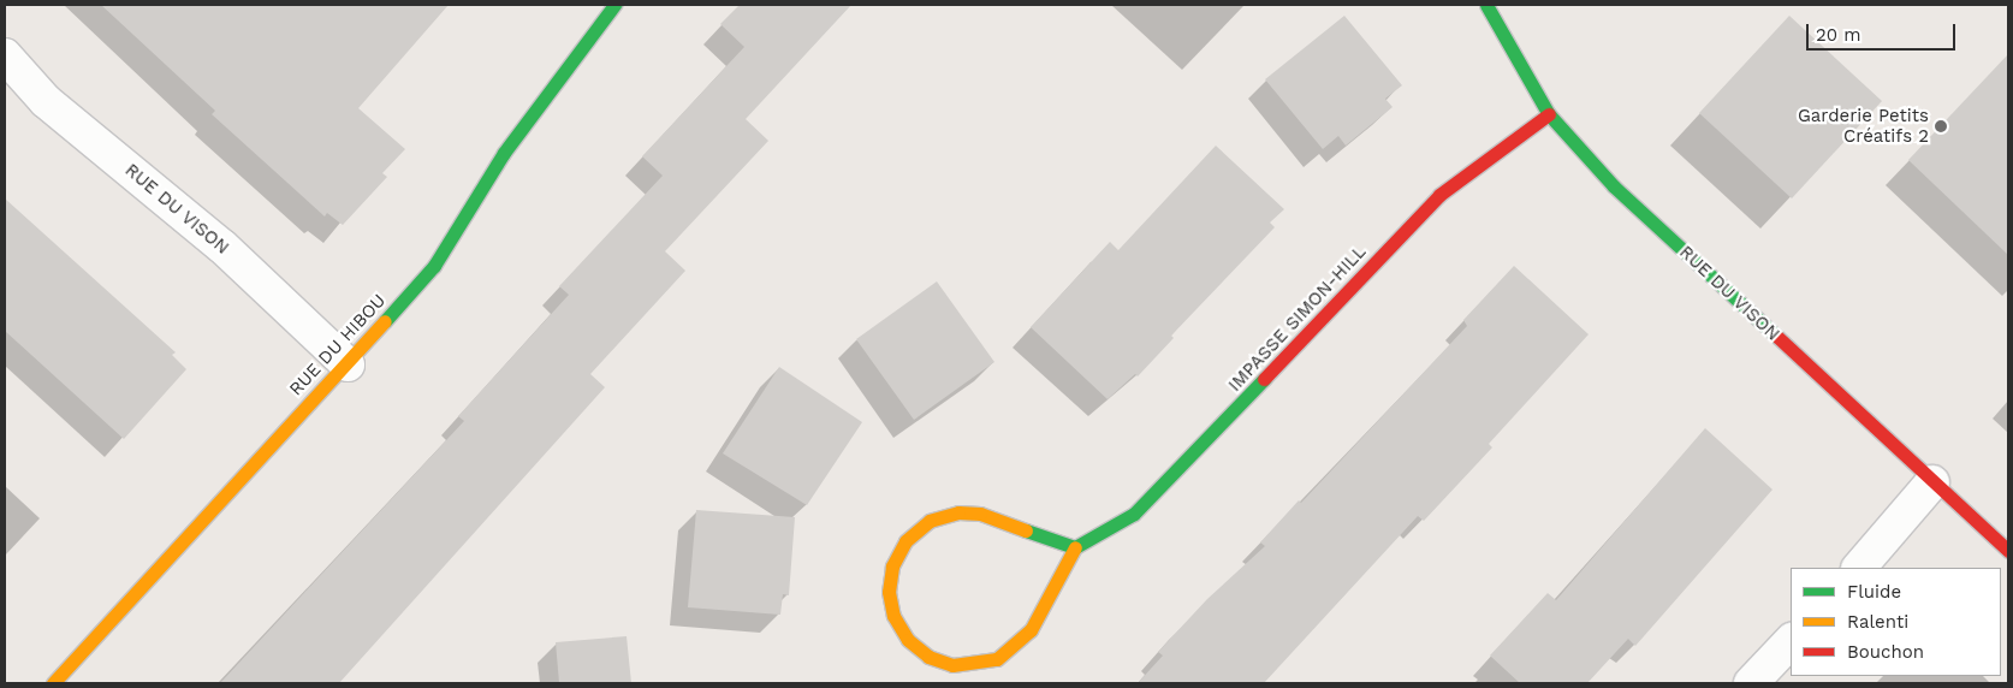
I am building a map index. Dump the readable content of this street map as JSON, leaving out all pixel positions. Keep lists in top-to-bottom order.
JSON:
{
  "streets": {
    "street": ["RUE DU VISON", "IMPASSE SIMON-HILL", "RUE DU HIBOU"]
  },
  "crossings": [
    ["RUE DU VISON", "IMPASSE SIMON-HILL"],
    ["RUE DU VISON", "RUE DU HIBOU"]
  ],
  "places": ["Garderie Petits Créatifs 2"],
  "legend": ["Fluide", "Ralenti", "Bouchon"],
  "scale_bar": "20 m"
}
